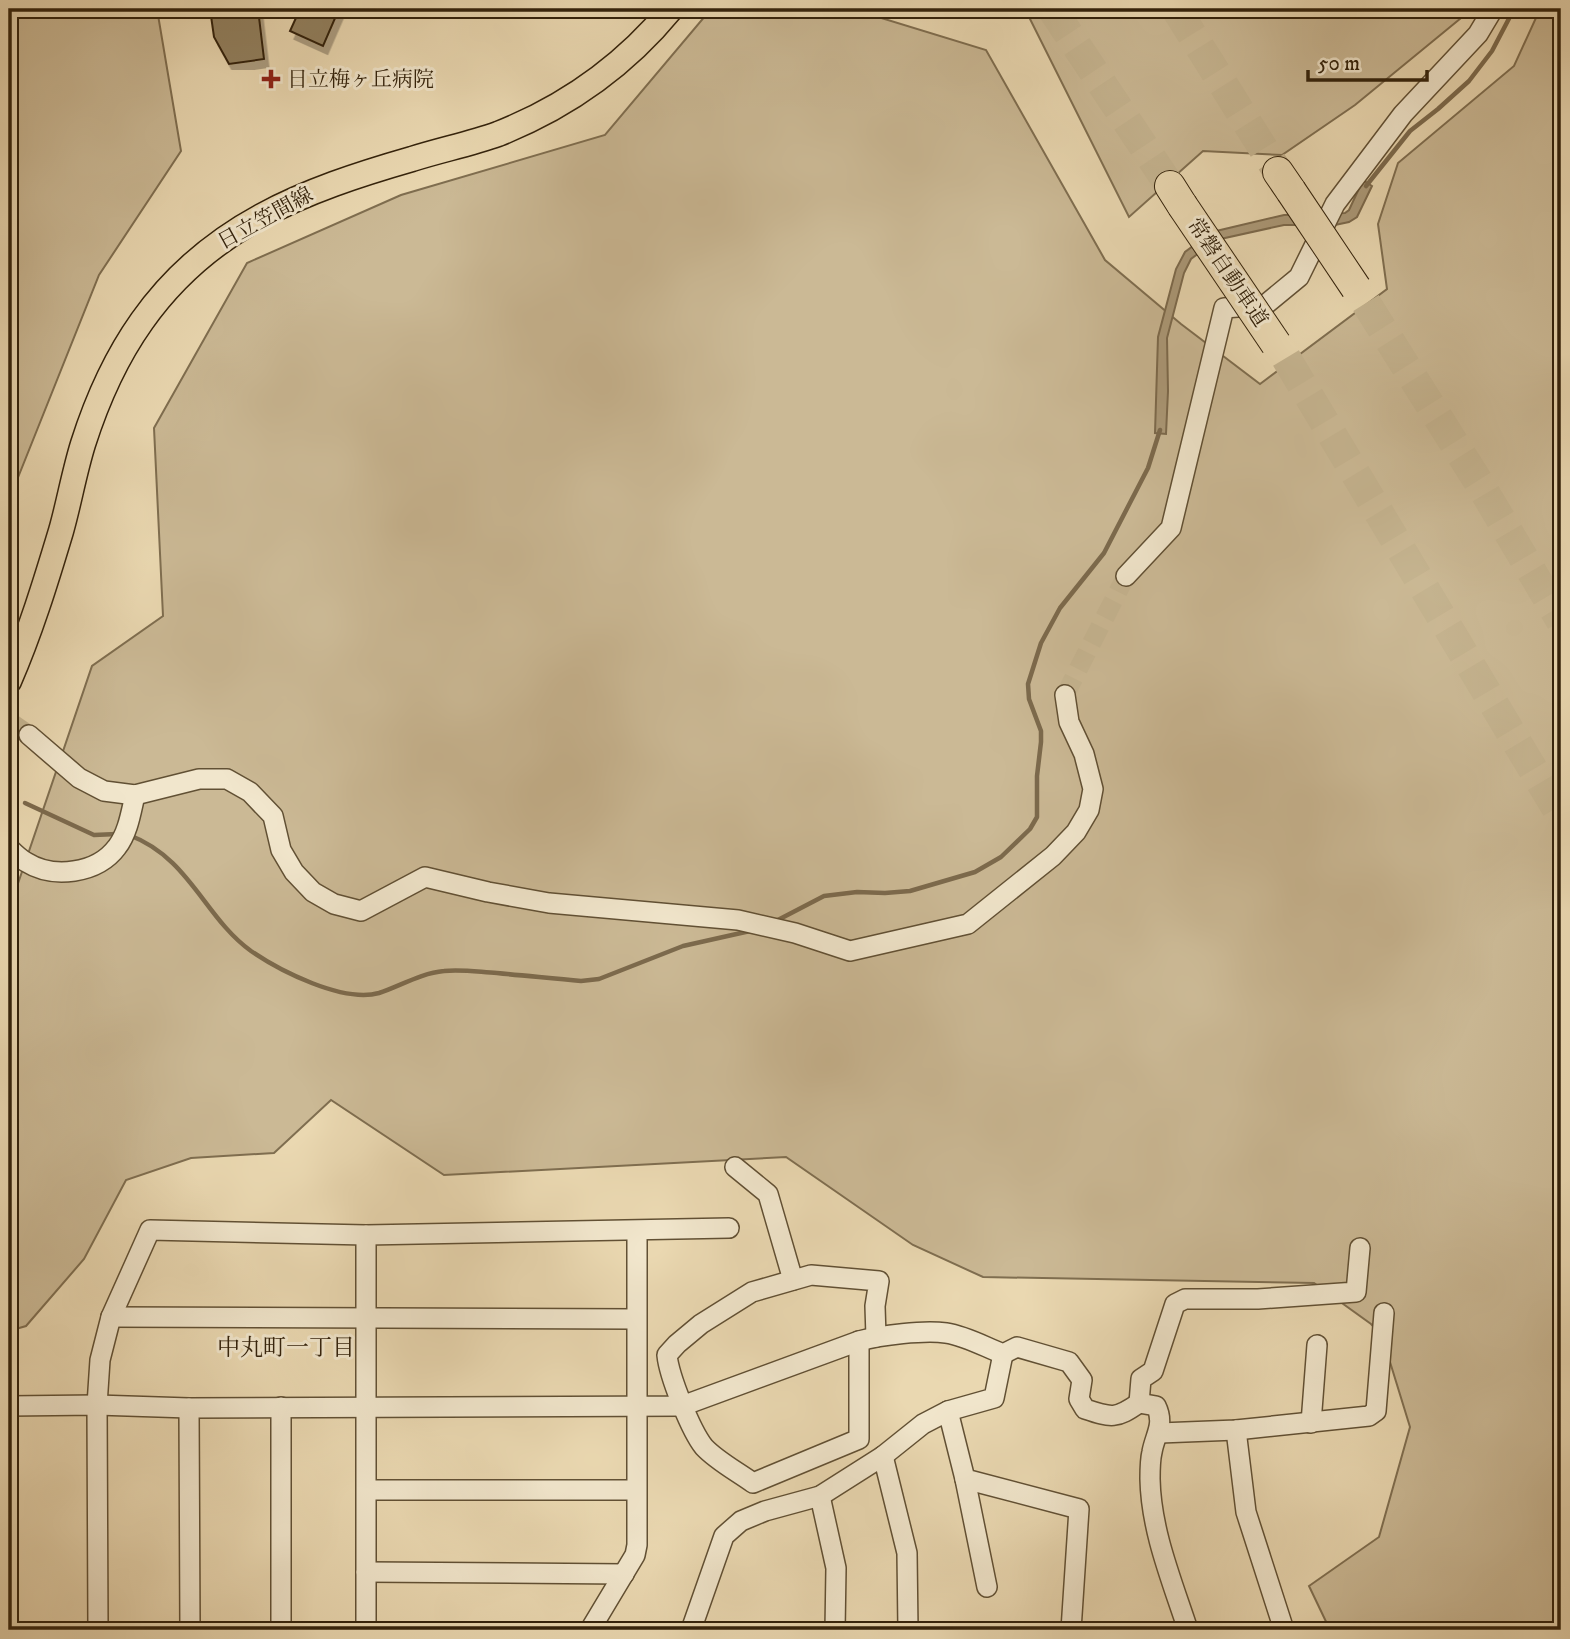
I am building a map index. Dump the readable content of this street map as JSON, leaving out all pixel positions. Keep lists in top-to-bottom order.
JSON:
{
  "streets": {
    "highway": ["常磐自動車道"],
    "main road": ["日立笠間線"]
  },
  "districts": ["中丸町一丁目"],
  "places": {
    "health": ["日立梅ヶ丘病院"]
  },
  "scale_bar": "50 m"
}
